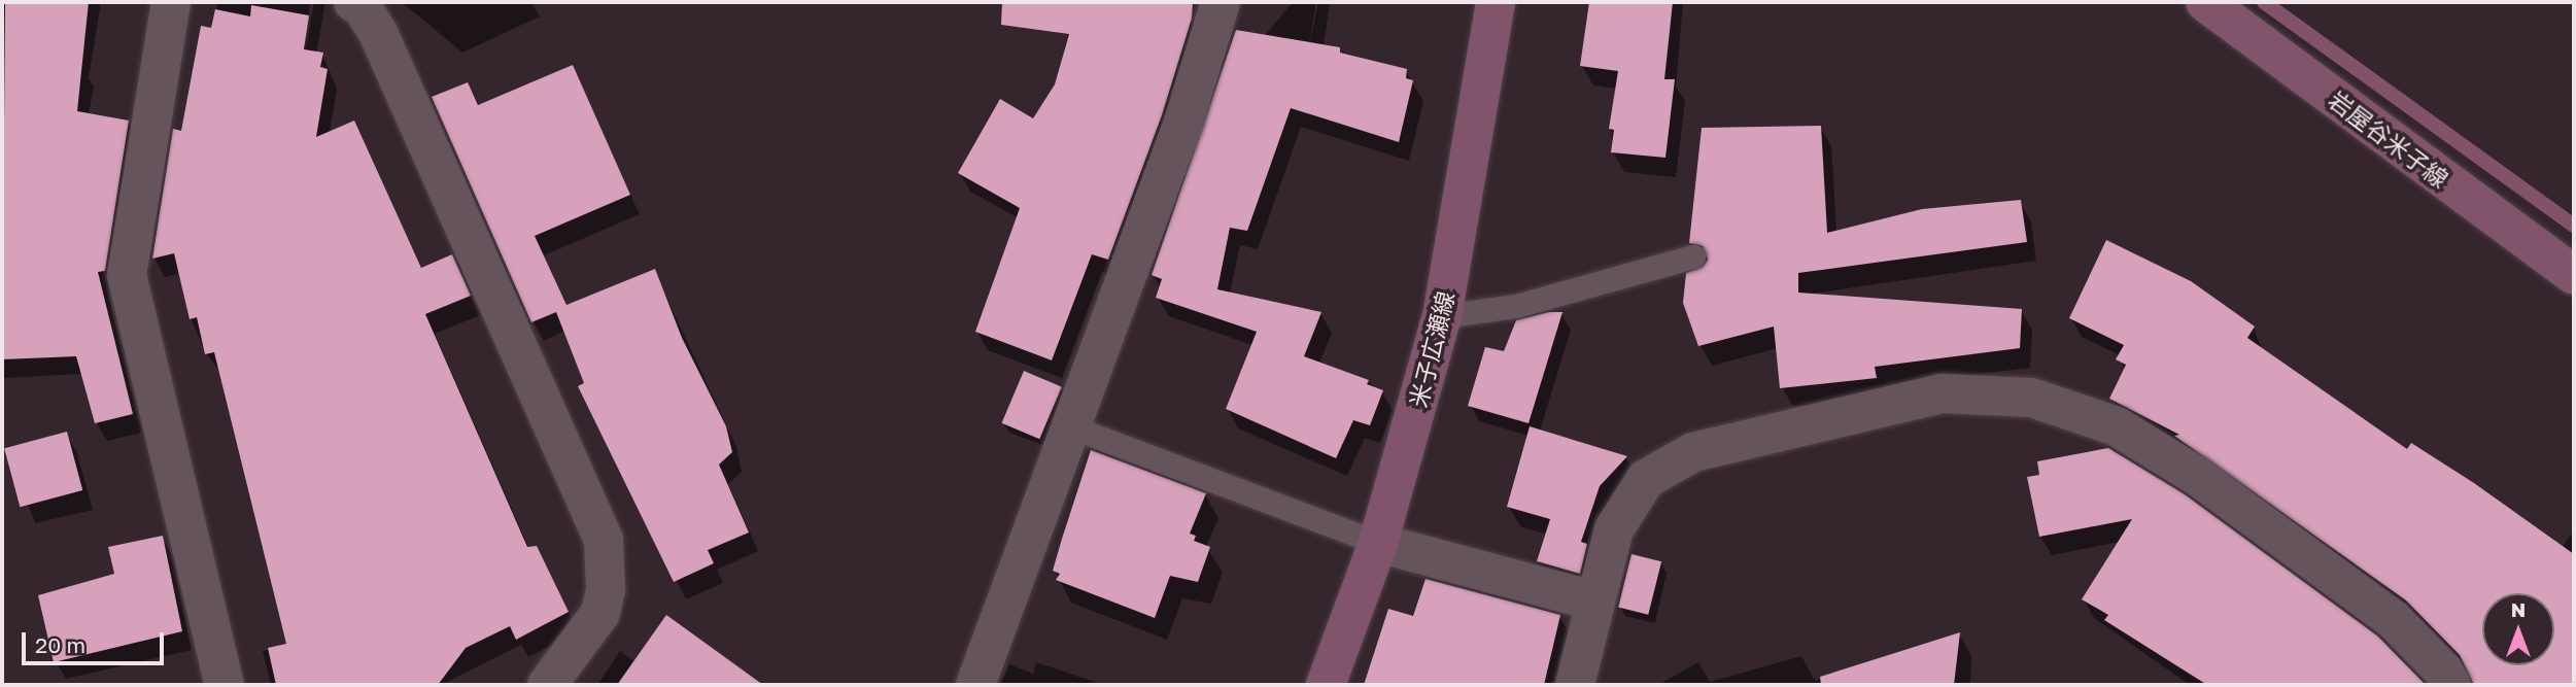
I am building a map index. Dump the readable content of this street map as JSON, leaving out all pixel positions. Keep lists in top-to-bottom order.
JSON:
{
  "streets": {
    "main road": ["岩屋谷米子線", "米子広瀬線"]
  },
  "scale_bar": "20 m",
  "north": "top"
}
